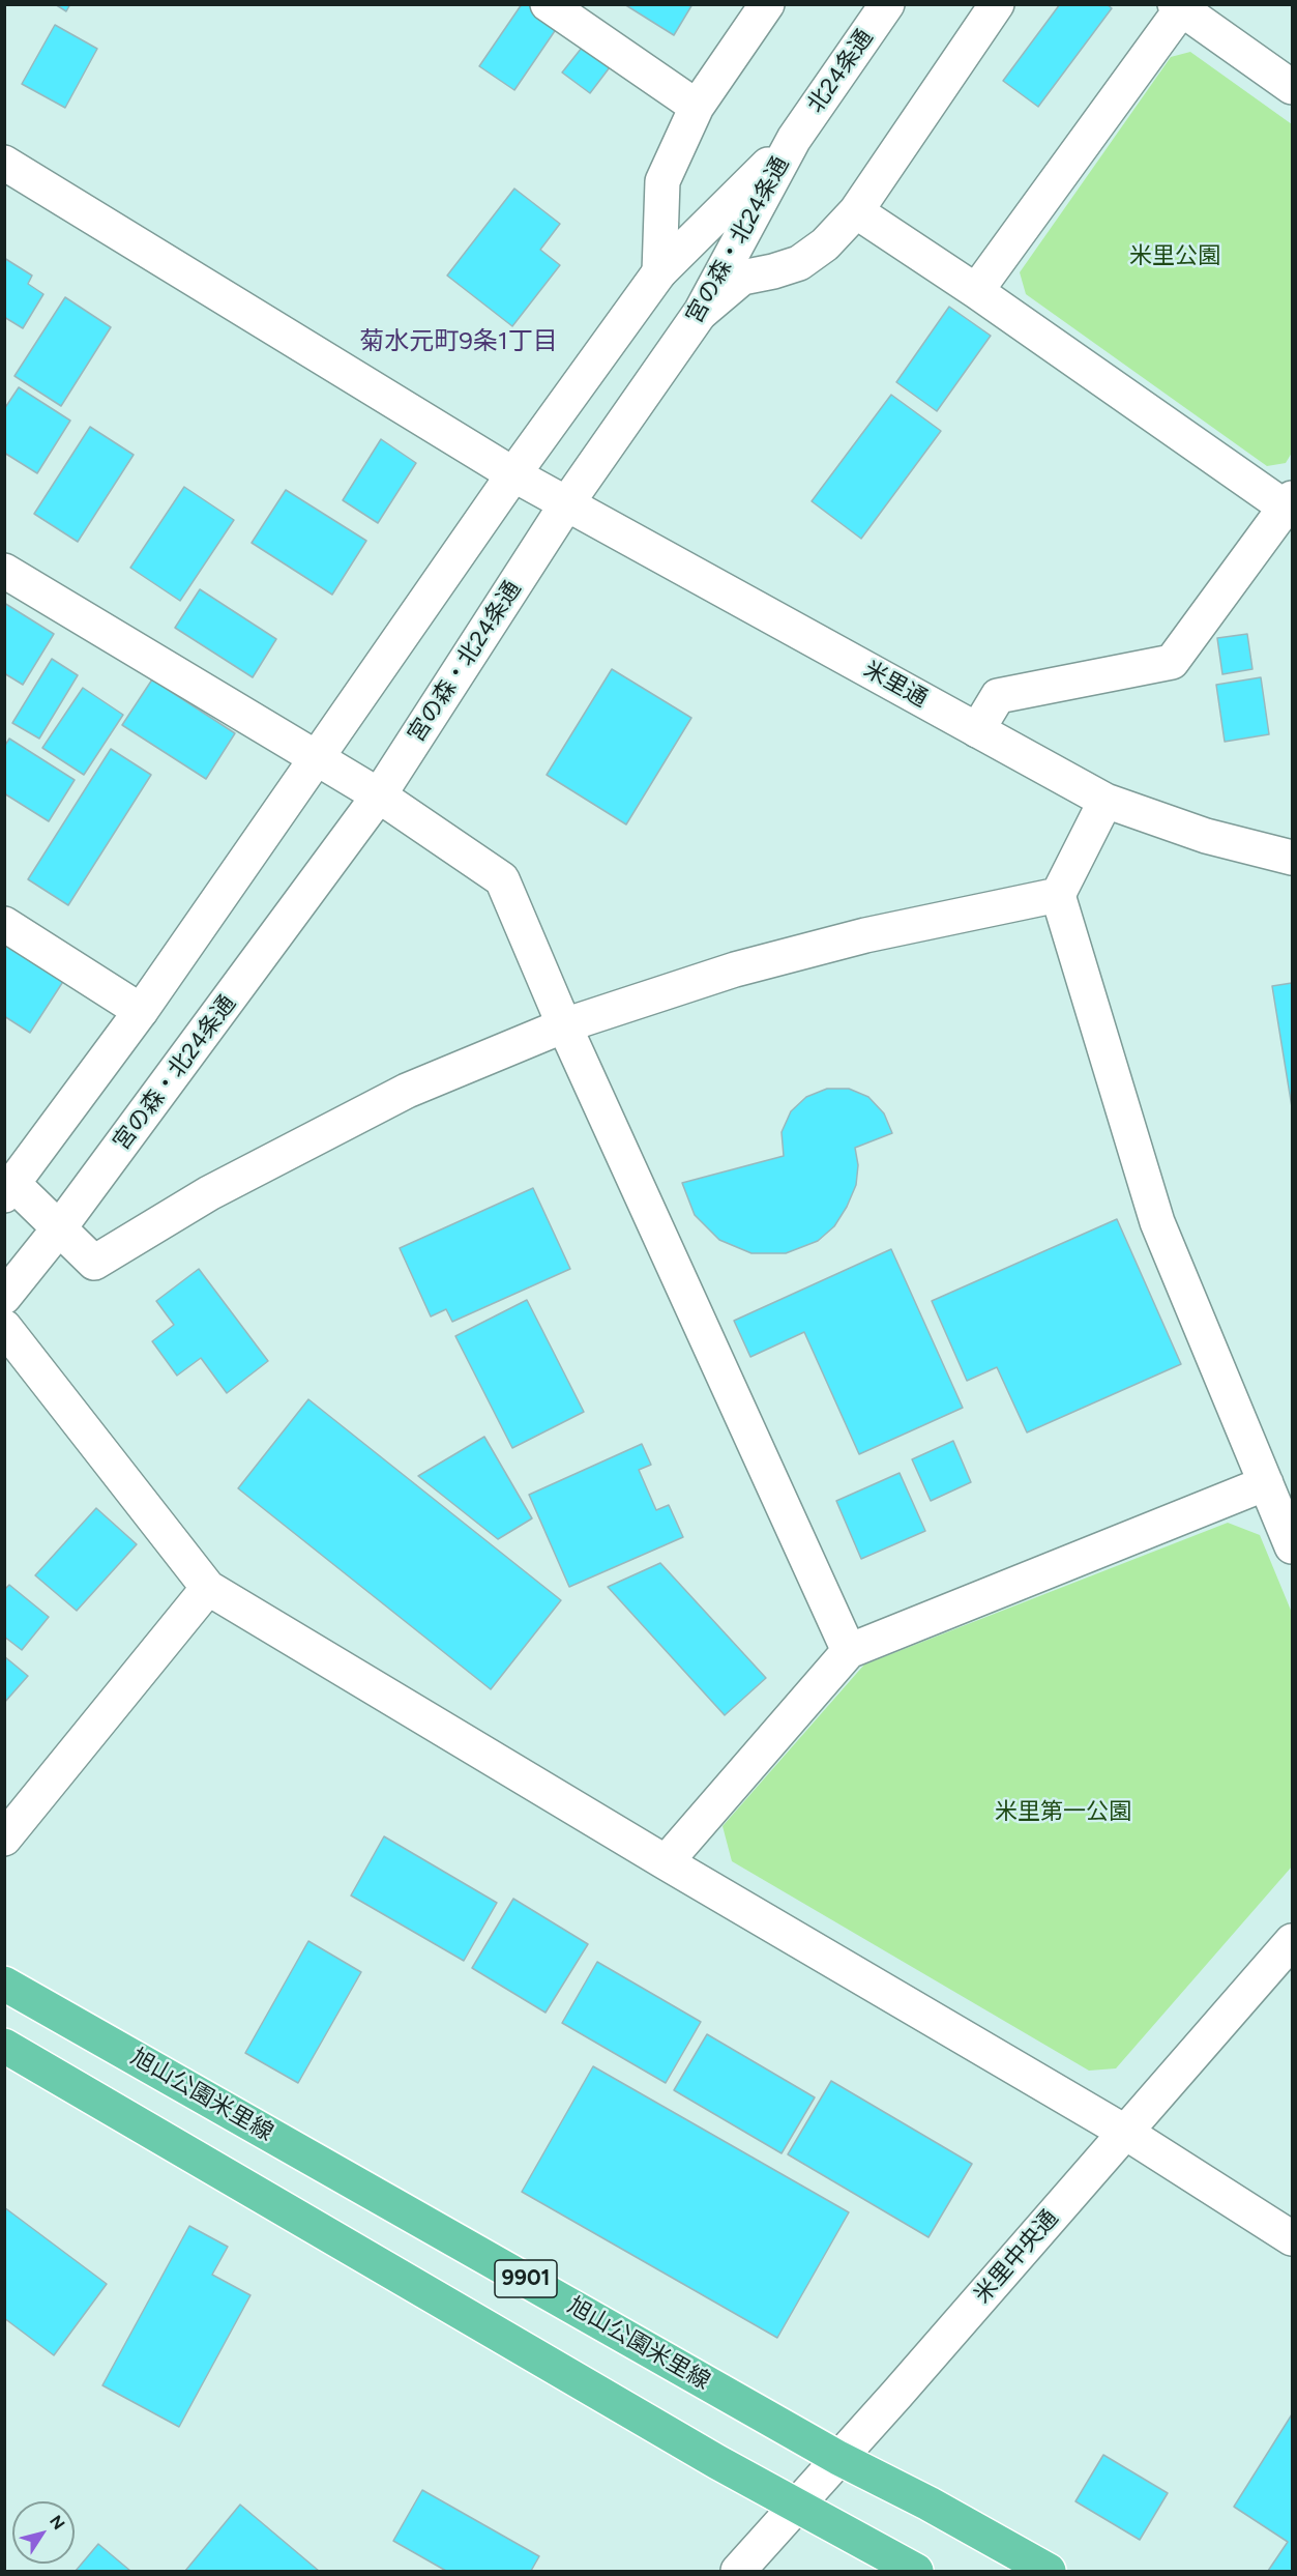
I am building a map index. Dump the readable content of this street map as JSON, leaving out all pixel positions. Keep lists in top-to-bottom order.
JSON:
{
  "streets": {
    "main road": ["旭山公園米里線", "9901"],
    "street": [
      "北24条通",
      "宮の森・北24条通",
      "米里通",
      "米里中央通"
    ]
  },
  "crossings": [
    ["北24条通", "宮の森・北24条通"],
    ["宮の森・北24条通", "米里通"],
    ["旭山公園米里線", "米里中央通"],
    ["米里中央通", "9901"]
  ],
  "districts": ["菊水元町9条1丁目"],
  "parks": ["米里公園", "米里第一公園"],
  "north": "top right"
}
